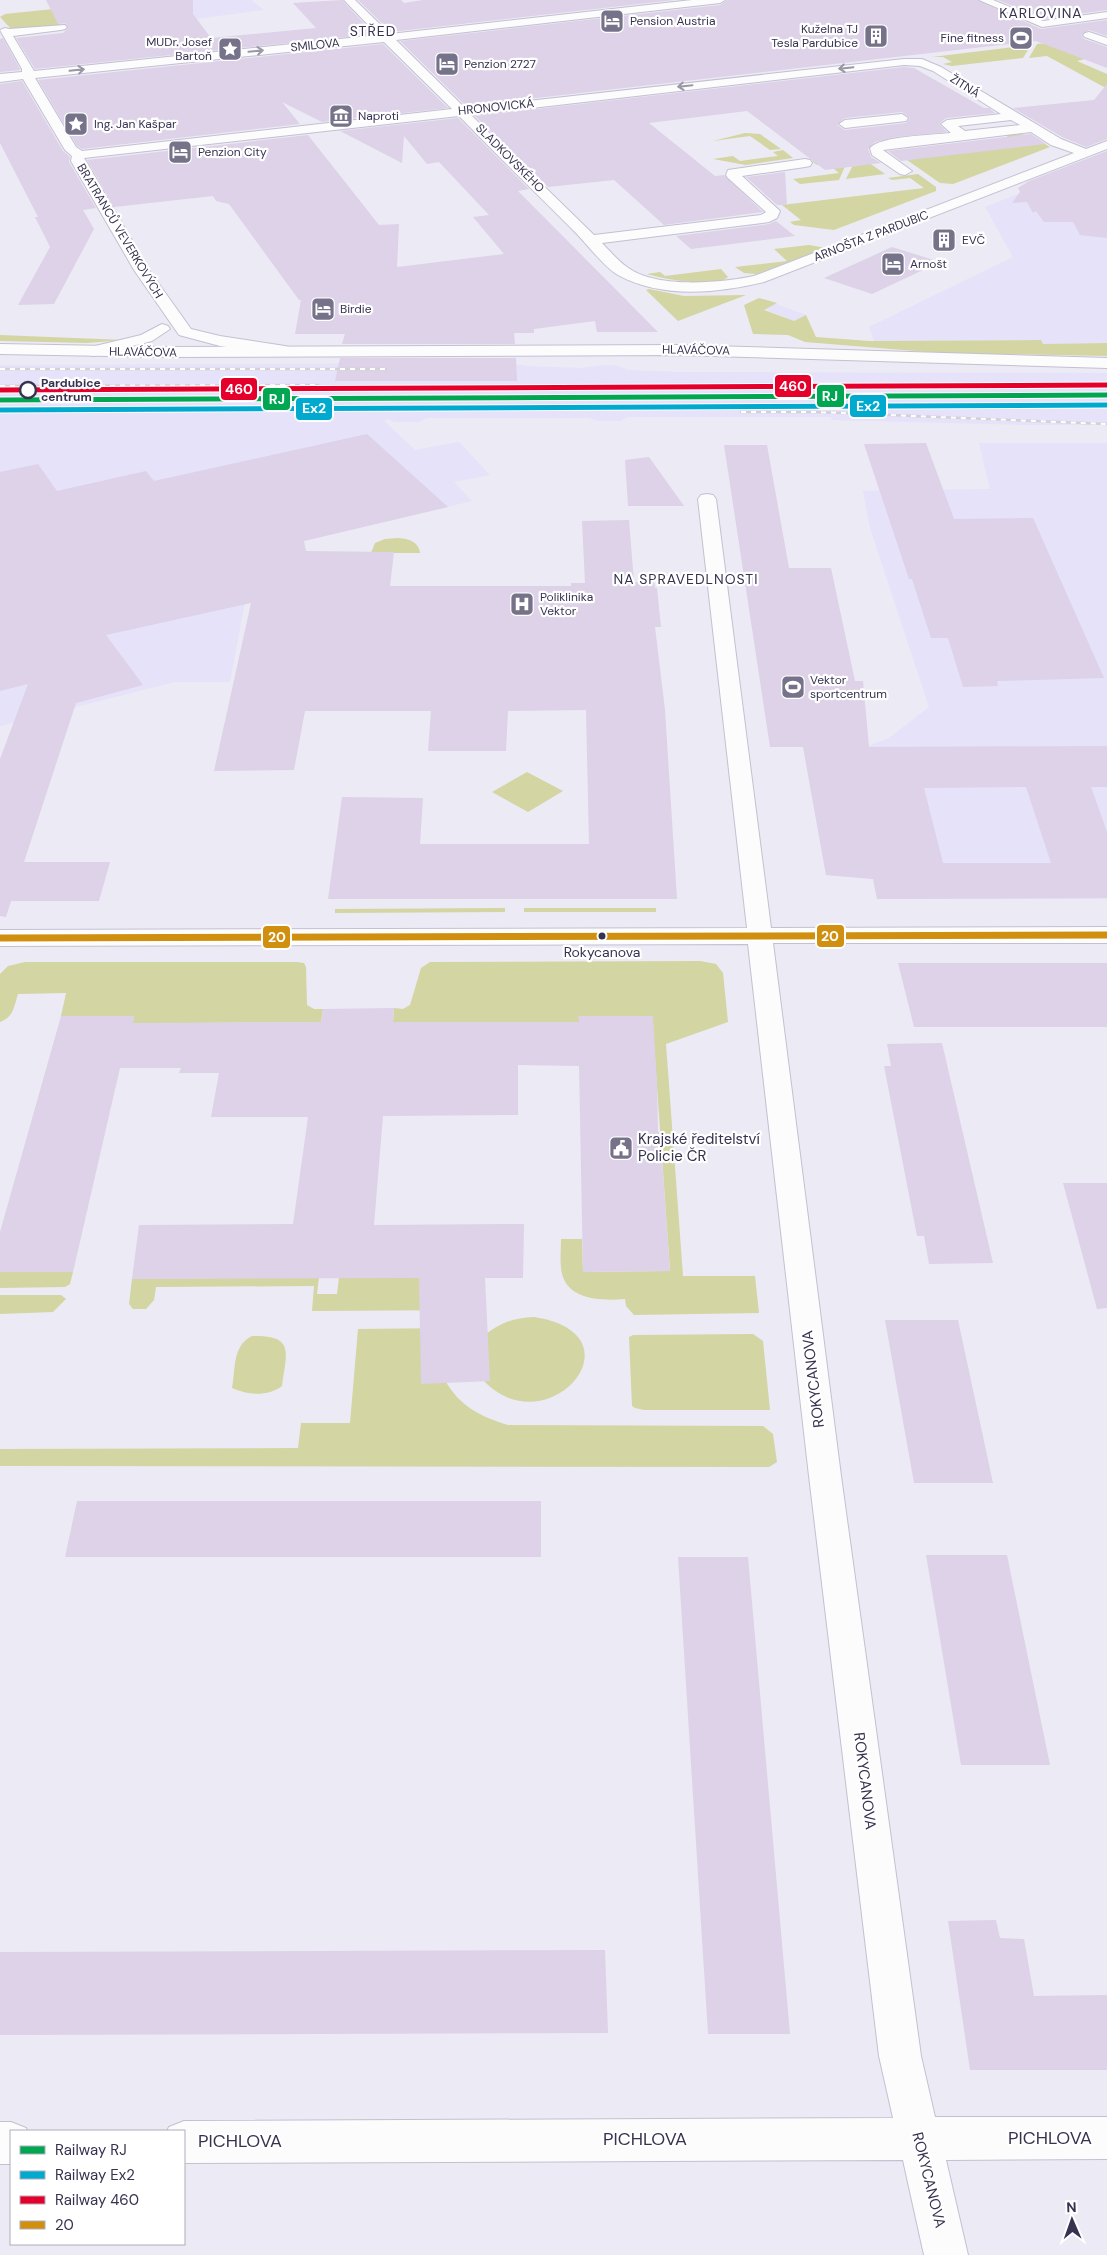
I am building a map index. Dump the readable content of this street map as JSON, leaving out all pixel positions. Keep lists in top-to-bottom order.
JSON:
{
  "streets": {
    "street": [
      "SMILOVA",
      "ŽITNÁ",
      "HRONOVICKÁ",
      "SLADKOVSKÉHO",
      "BRATRANCŮ VEVERKOVÝCH",
      "ARNOŠTA Z PARDUBIC",
      "HLAVÁČOVA",
      "ROKYCANOVA",
      "PICHLOVA"
    ]
  },
  "crossings": [
    ["SMILOVA", "SLADKOVSKÉHO"],
    ["SMILOVA", "BRATRANCŮ VEVERKOVÝCH"],
    ["ŽITNÁ", "HRONOVICKÁ"],
    ["ŽITNÁ", "ARNOŠTA Z PARDUBIC"],
    ["HRONOVICKÁ", "SLADKOVSKÉHO"],
    ["HRONOVICKÁ", "BRATRANCŮ VEVERKOVÝCH"],
    ["SLADKOVSKÉHO", "ARNOŠTA Z PARDUBIC"],
    ["BRATRANCŮ VEVERKOVÝCH", "HLAVÁČOVA"],
    ["ROKYCANOVA", "PICHLOVA"]
  ],
  "one_way": ["SMILOVA", "HRONOVICKÁ"],
  "districts": ["KARLOVINA", "STŘED", "NA SPRAVEDLNOSTI"],
  "places": {
    "hotel": [
      "Pension Austria",
      "Penzion 2727",
      "Penzion City",
      "Arnošt",
      "Birdie"
    ],
    "building": ["Kuželna TJ Tesla Pardubice", "EVČ"],
    "sports": ["Fine fitness", "Vektor sportcentrum"],
    "place": ["MUDr. Josef Bartoň", "Ing. Jan Kašpar"],
    "museum": ["Naproti"],
    "other": ["Pardubice centrum", "Rokycanova"],
    "hospital": ["Poliklinika Vektor"],
    "public building": ["Krajské ředitelství Policie ČR"]
  },
  "lines": [
    "rail line 460",
    "rail line RJ",
    "rail line Ex2",
    "transit line 20"
  ],
  "legend": [
    "Railway RJ",
    "Railway Ex2",
    "Railway 460",
    "20"
  ],
  "north": "top"
}
